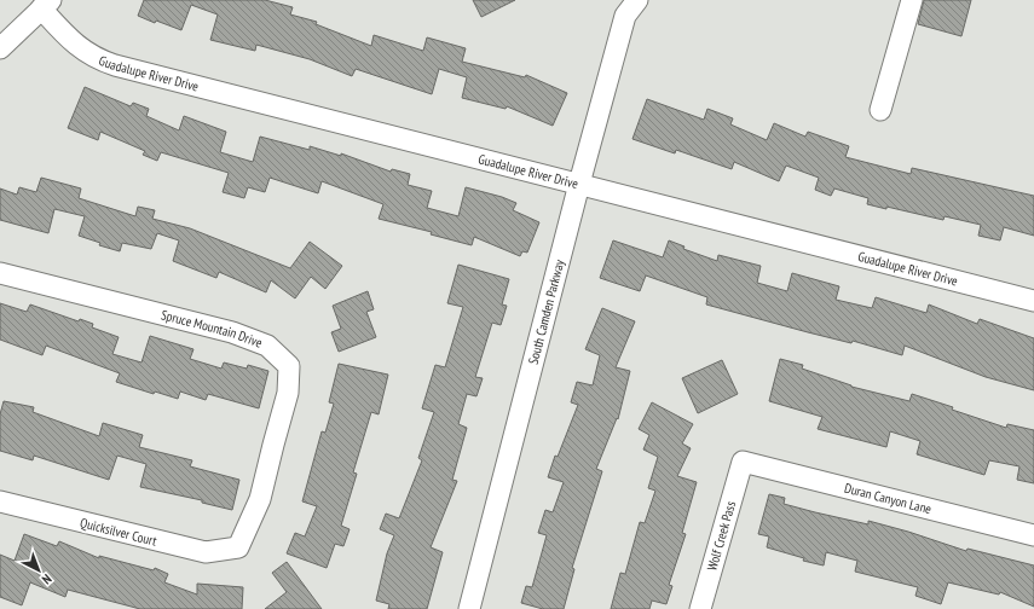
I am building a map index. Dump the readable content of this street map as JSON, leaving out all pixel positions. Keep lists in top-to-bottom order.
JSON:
{
  "streets": {
    "street": [
      "Guadalupe River Drive",
      "South Camden Parkway",
      "Spruce Mountain Drive",
      "Duran Canyon Lane",
      "Quicksilver Court",
      "Wolf Creek Pass"
    ]
  },
  "crossings": [
    ["Guadalupe River Drive", "South Camden Parkway"],
    ["Spruce Mountain Drive", "Quicksilver Court"],
    ["Duran Canyon Lane", "Wolf Creek Pass"]
  ],
  "north": "bottom right"
}
